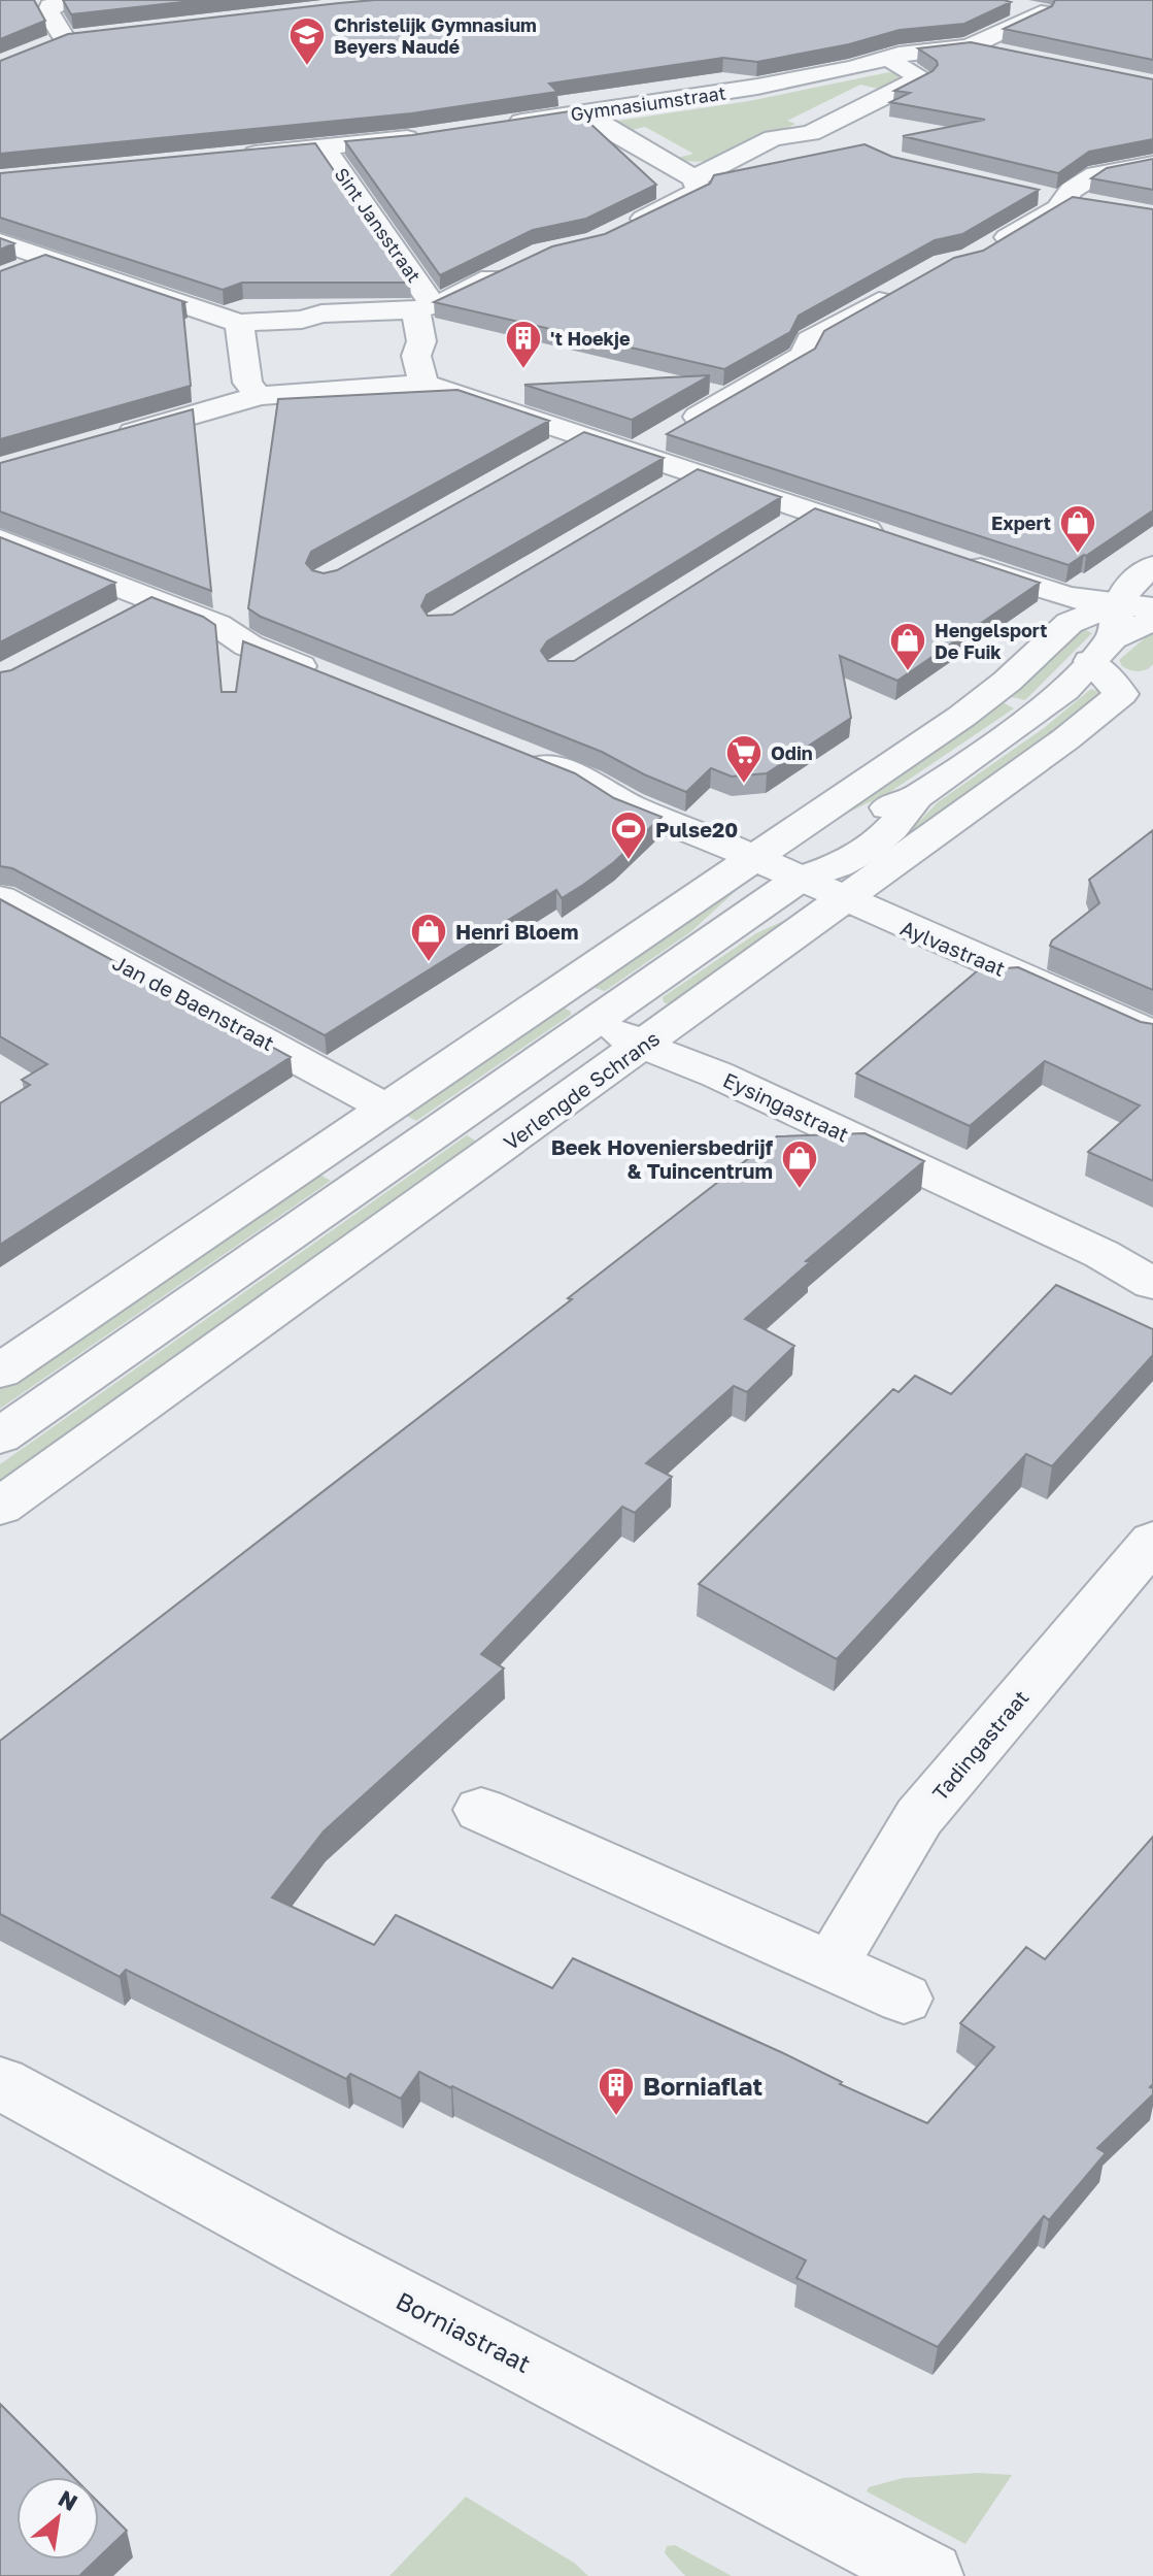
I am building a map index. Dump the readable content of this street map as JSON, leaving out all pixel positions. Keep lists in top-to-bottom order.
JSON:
{
  "streets": {
    "street": [
      "Gymnasiumstraat",
      "Sint Jansstraat",
      "Aylvastraat",
      "Jan de Baenstraat",
      "Verlengde Schrans",
      "Eysingastraat",
      "Tadingastraat",
      "Borniastraat"
    ]
  },
  "crossings": [
    ["Aylvastraat", "Verlengde Schrans"],
    ["Verlengde Schrans", "Eysingastraat"]
  ],
  "places": {
    "school or university": ["Christelijk Gymnasium Beyers Naudé"],
    "building": ["'t Hoekje", "Borniaflat"],
    "shop": [
      "Expert",
      "Hengelsport De Fuik",
      "Henri Bloem",
      "Beek Hoveniersbedrijf & Tuincentrum"
    ],
    "supermarket": ["Odin"],
    "sports": ["Pulse20"]
  },
  "north": "top right"
}
